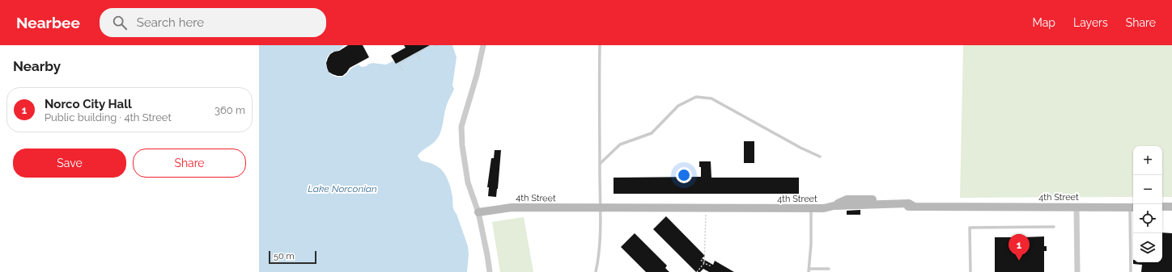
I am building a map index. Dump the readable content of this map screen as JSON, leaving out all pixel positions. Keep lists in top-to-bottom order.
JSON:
{
  "streets": {
    "street": ["4th Street"]
  },
  "water": ["Lake Norconian"],
  "scale_bar": "50 m",
  "page": {
    "header": "Nearbee",
    "search": "Search here",
    "nav": ["Map", "Layers", "Share"],
    "heading": "Nearby",
    "list": [
      {
        "mark": "1",
        "name": "Norco City Hall",
        "note": "Public building · 4th Street",
        "value": "360 m"
      }
    ],
    "buttons": ["Save", "Share"],
    "map_buttons": ["+", "−"],
    "pins": "1",
    "scale": "50 m"
  }
}
